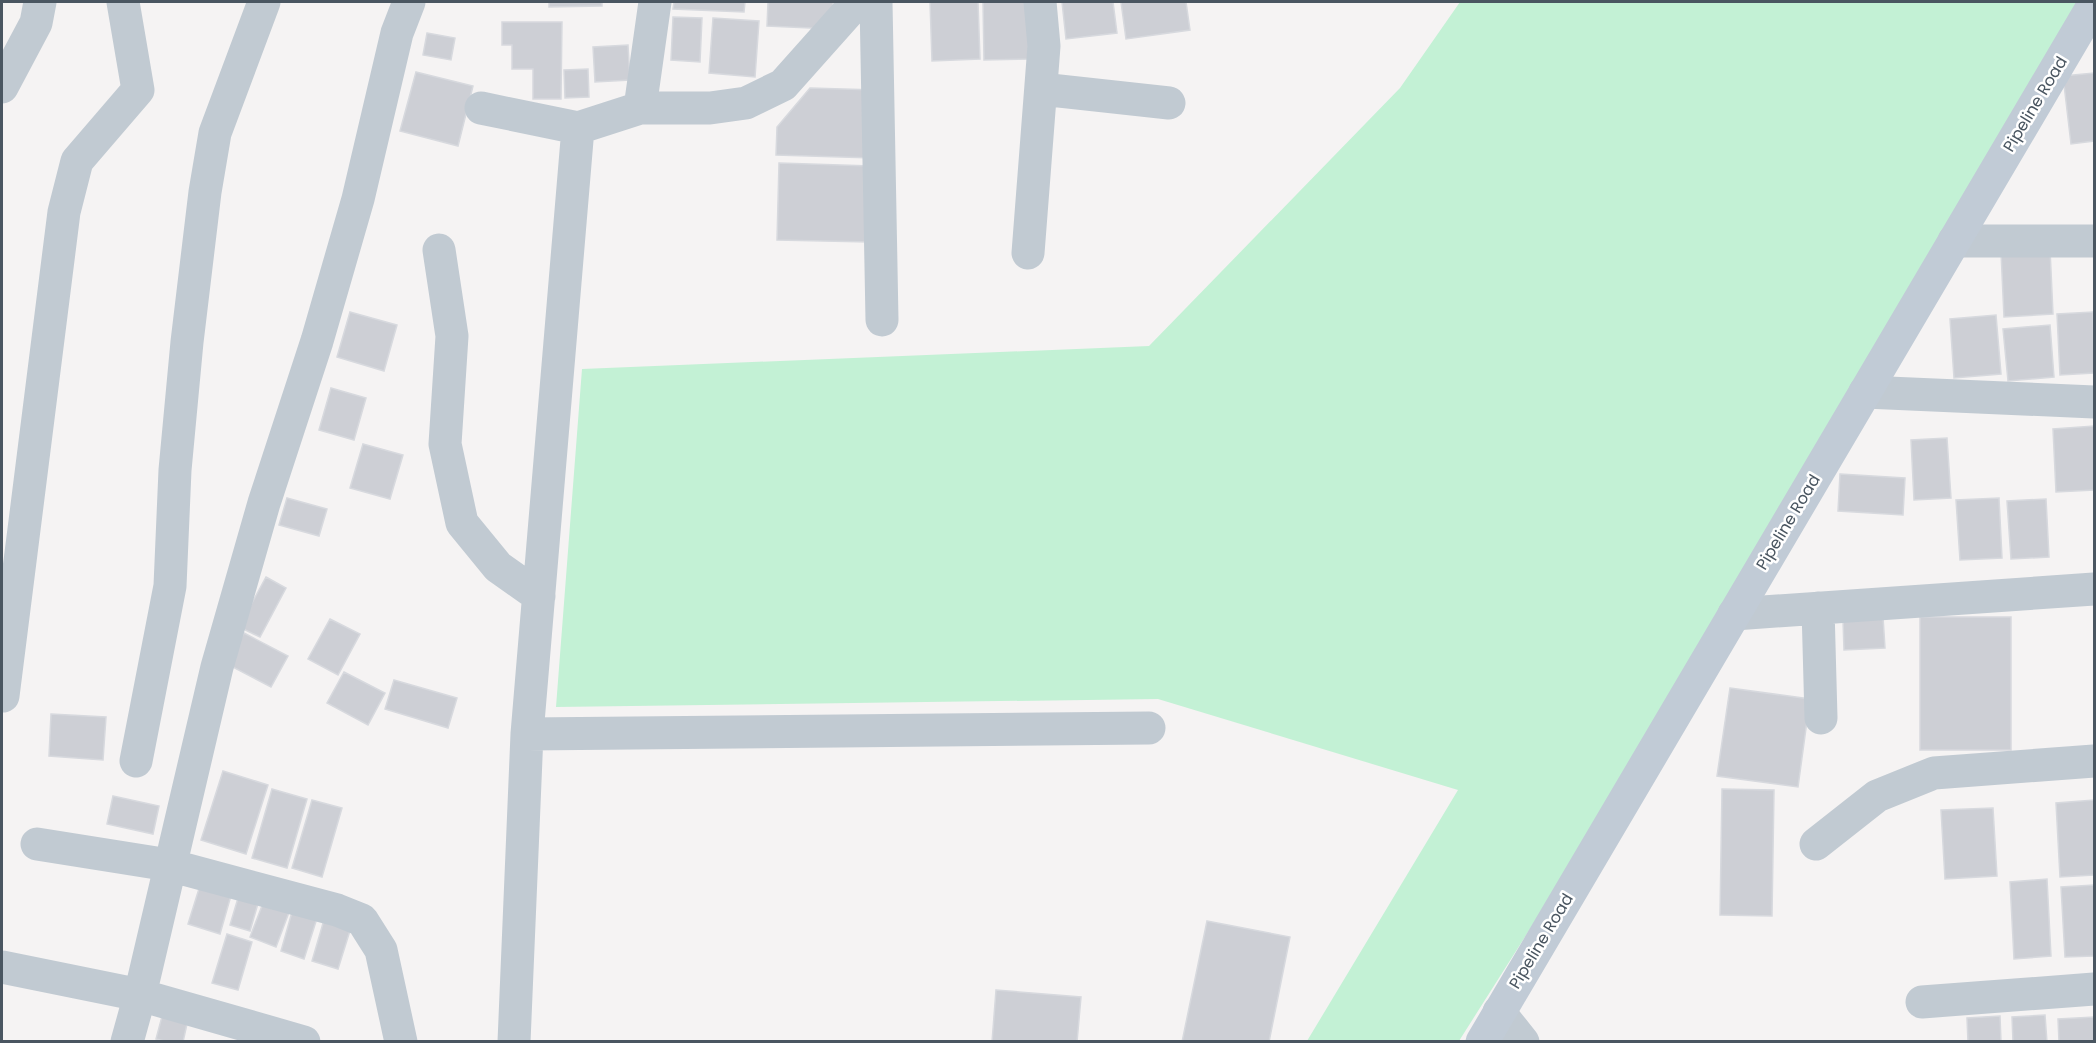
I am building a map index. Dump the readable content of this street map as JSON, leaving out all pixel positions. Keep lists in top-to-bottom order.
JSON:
{
  "streets": {
    "street": ["Pipeline Road"]
  }
}
